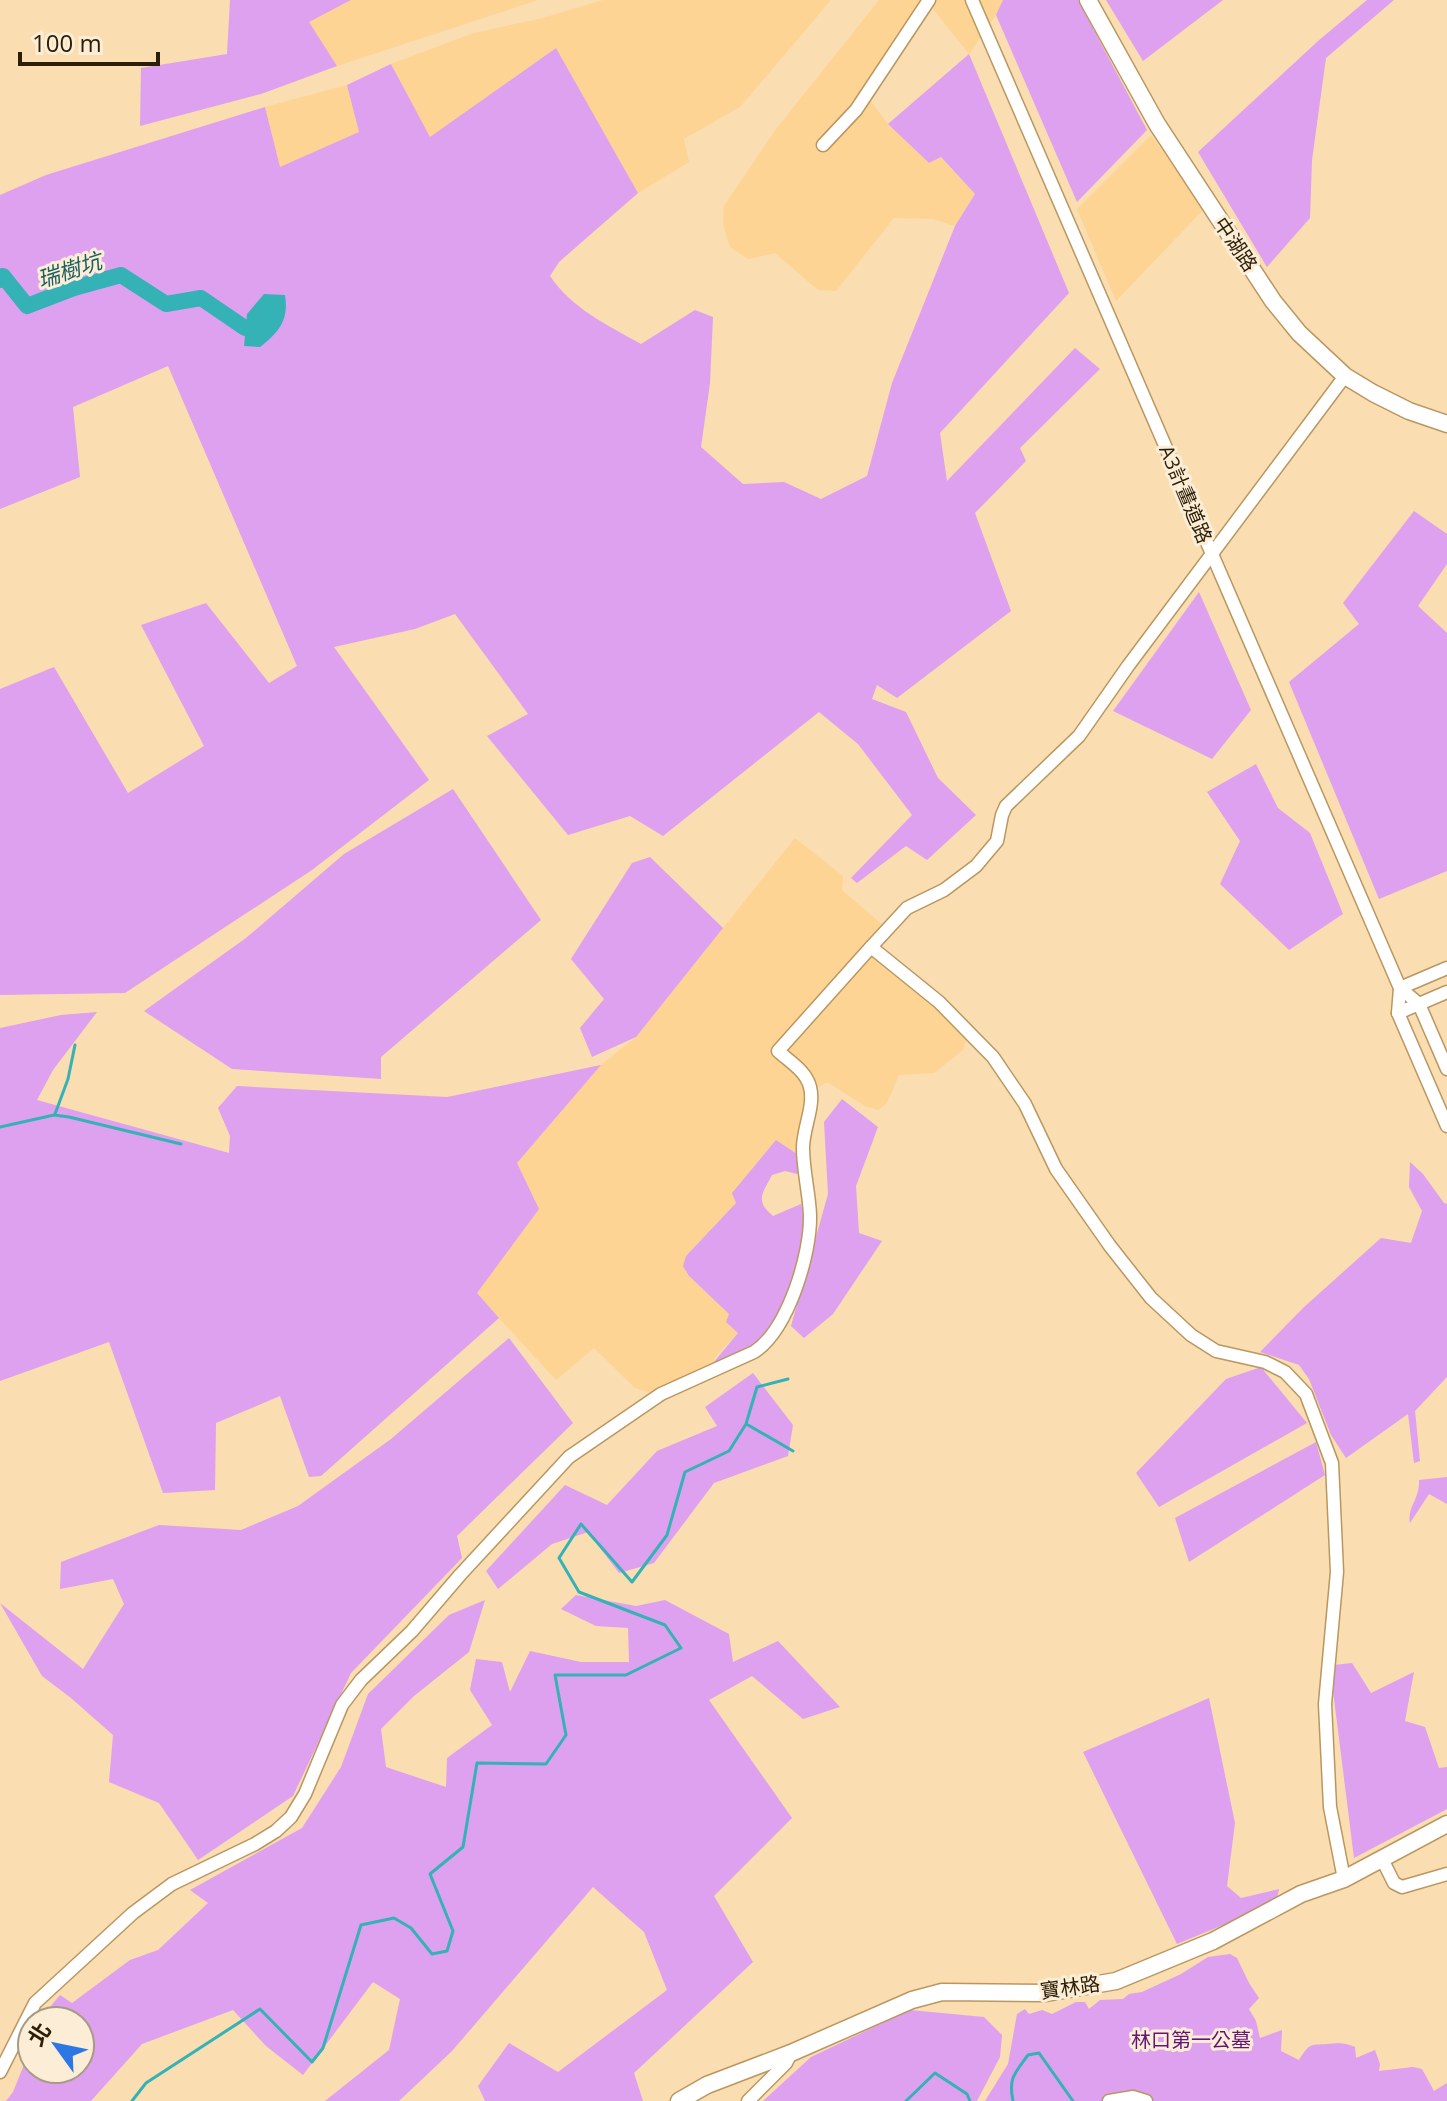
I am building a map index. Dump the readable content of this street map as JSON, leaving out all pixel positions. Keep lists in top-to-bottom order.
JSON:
{
  "streets": {
    "main road": ["中湖路", "寶林路"],
    "street": ["A3計畫道路"]
  },
  "water": ["瑞樹坑"],
  "parks": ["林口第一公墓"],
  "scale_bar": "100 m",
  "north": "top left"
}
